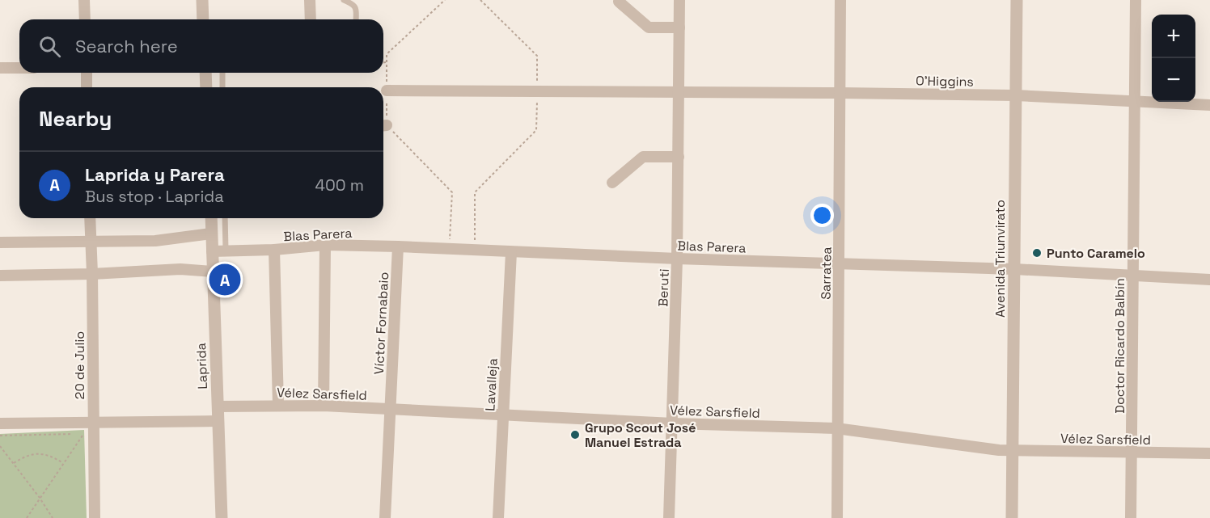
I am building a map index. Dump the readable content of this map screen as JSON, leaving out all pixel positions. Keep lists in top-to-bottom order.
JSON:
{
  "streets": {
    "street": [
      "O'Higgins",
      "Blas Parera",
      "Avenida Triunvirato",
      "Sarratea",
      "Beruti",
      "Víctor Fornabaio",
      "Doctor Ricardo Balbín",
      "20 de Julio",
      "Laprida",
      "Lavalleja",
      "Vélez Sarsfield"
    ]
  },
  "crossings": [
    ["O'Higgins", "Avenida Triunvirato"],
    ["O'Higgins", "Sarratea"],
    ["O'Higgins", "Beruti"],
    ["O'Higgins", "Doctor Ricardo Balbín"],
    ["Blas Parera", "Avenida Triunvirato"],
    ["Blas Parera", "Sarratea"],
    ["Blas Parera", "Beruti"],
    ["Blas Parera", "Víctor Fornabaio"],
    ["Blas Parera", "Doctor Ricardo Balbín"],
    ["Blas Parera", "Laprida"],
    ["Blas Parera", "Lavalleja"],
    ["Avenida Triunvirato", "Vélez Sarsfield"],
    ["Sarratea", "Vélez Sarsfield"],
    ["Beruti", "Vélez Sarsfield"],
    ["Víctor Fornabaio", "Vélez Sarsfield"],
    ["Doctor Ricardo Balbín", "Vélez Sarsfield"],
    ["Laprida", "Vélez Sarsfield"],
    ["Lavalleja", "Vélez Sarsfield"]
  ],
  "places": ["Punto Caramelo", "Grupo Scout José Manuel Estrada"],
  "page": {
    "map_buttons": ["+", "−"],
    "search": "Search here",
    "heading": "Nearby",
    "list": [
      {
        "mark": "A",
        "name": "Laprida y Parera",
        "note": "Bus stop · Laprida",
        "value": "400 m"
      }
    ],
    "pins": "A"
  }
}
